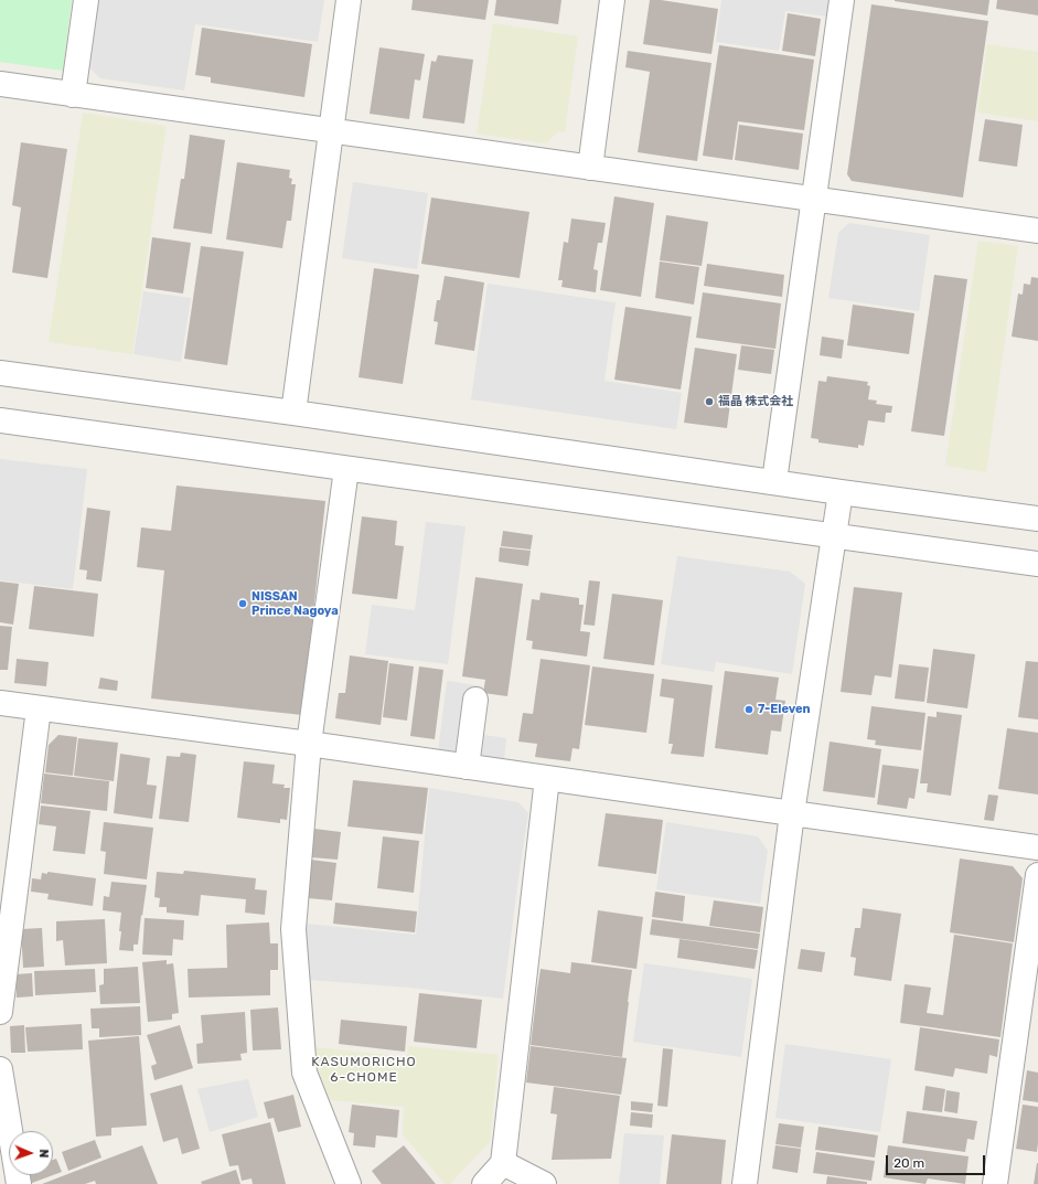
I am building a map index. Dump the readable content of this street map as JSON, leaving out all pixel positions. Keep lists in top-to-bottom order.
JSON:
{
  "districts": ["KASUMORICHO 6-CHOME"],
  "places": ["福晶 株式会社", "NISSAN Prince Nagoya", "7-Eleven"],
  "scale_bar": "20 m",
  "north": "right"
}
